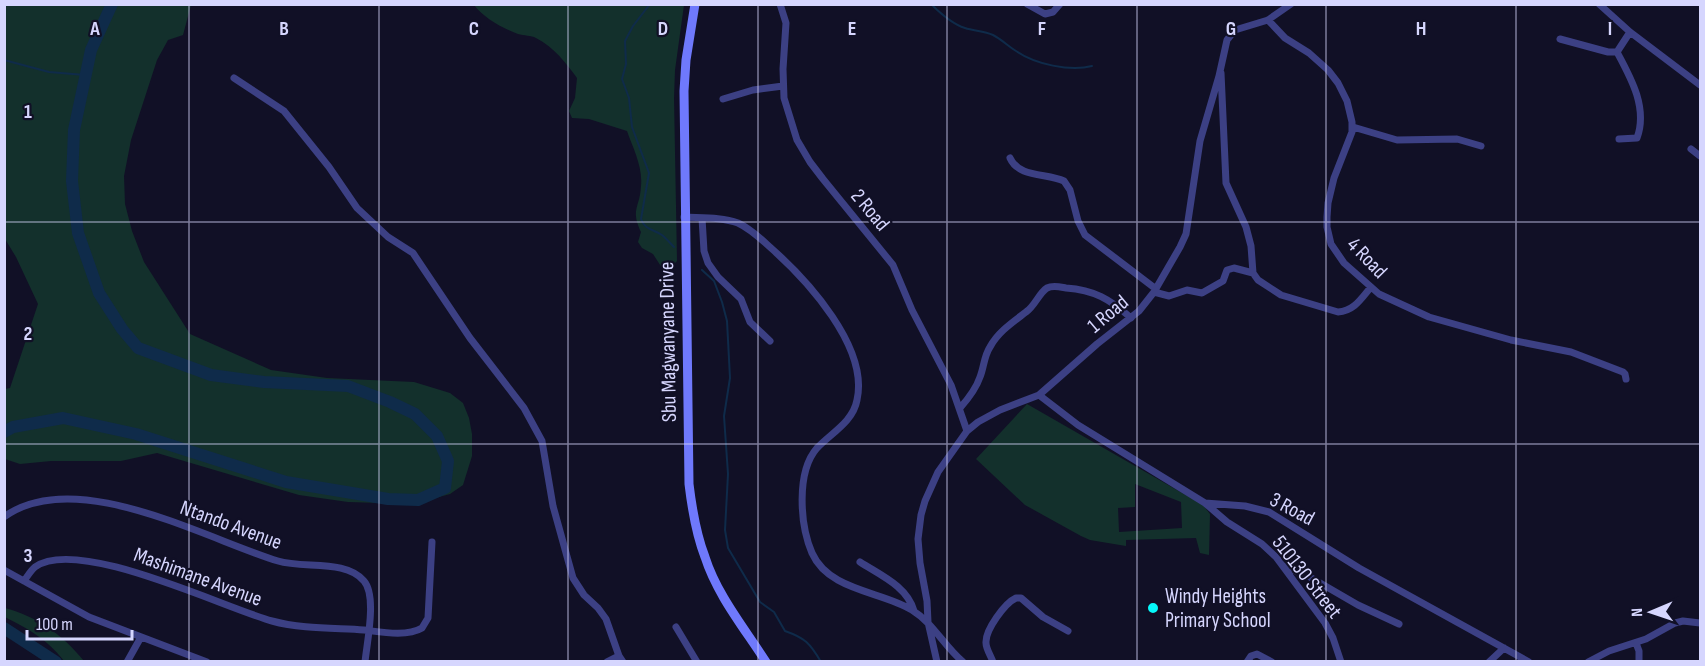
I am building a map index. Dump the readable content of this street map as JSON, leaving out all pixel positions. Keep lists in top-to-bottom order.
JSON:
{
  "streets": {
    "main road": ["Sbu Magwanyane Drive"],
    "street": [
      "2 Road",
      "4 Road",
      "1 Road",
      "3 Road",
      "Ntando Avenue",
      "Mashimane Avenue",
      "510130 Street"
    ]
  },
  "crossings": [
    ["2 Road", "1 Road"],
    ["1 Road", "3 Road"],
    ["3 Road", "510130 Street"],
    ["Ntando Avenue", "Mashimane Avenue"]
  ],
  "places": ["Windy Heights Primary School"],
  "scale_bar": "100 m",
  "north": "left",
  "grid": {
    "columns": [
      "A",
      "B",
      "C",
      "D",
      "E",
      "F",
      "G",
      "H",
      "I"
    ],
    "rows": ["1", "2", "3"]
  }
}
